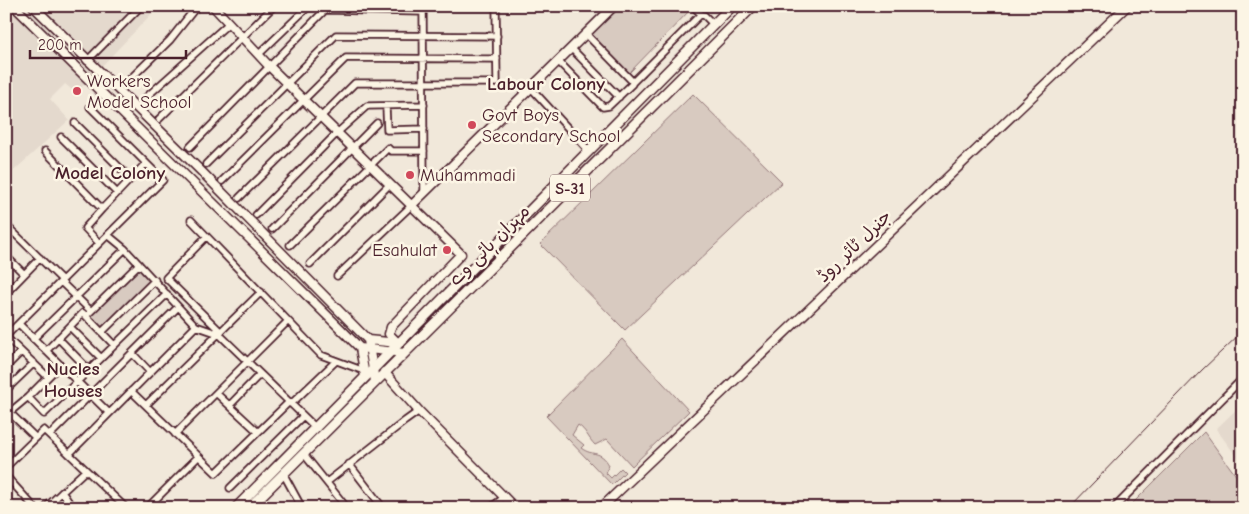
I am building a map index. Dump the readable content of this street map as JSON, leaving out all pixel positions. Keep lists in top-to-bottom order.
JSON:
{
  "streets": {
    "main road": ["S-31", "مہران ہائی وے"],
    "street": ["جنرل ٹائر روڈ"]
  },
  "districts": ["Labour Colony", "Model Colony", "Nucles Houses"],
  "places": [
    "Workers Model School",
    "Govt Boys Secondary School",
    "Muhammadi",
    "Esahulat"
  ],
  "scale_bar": "200 m"
}
